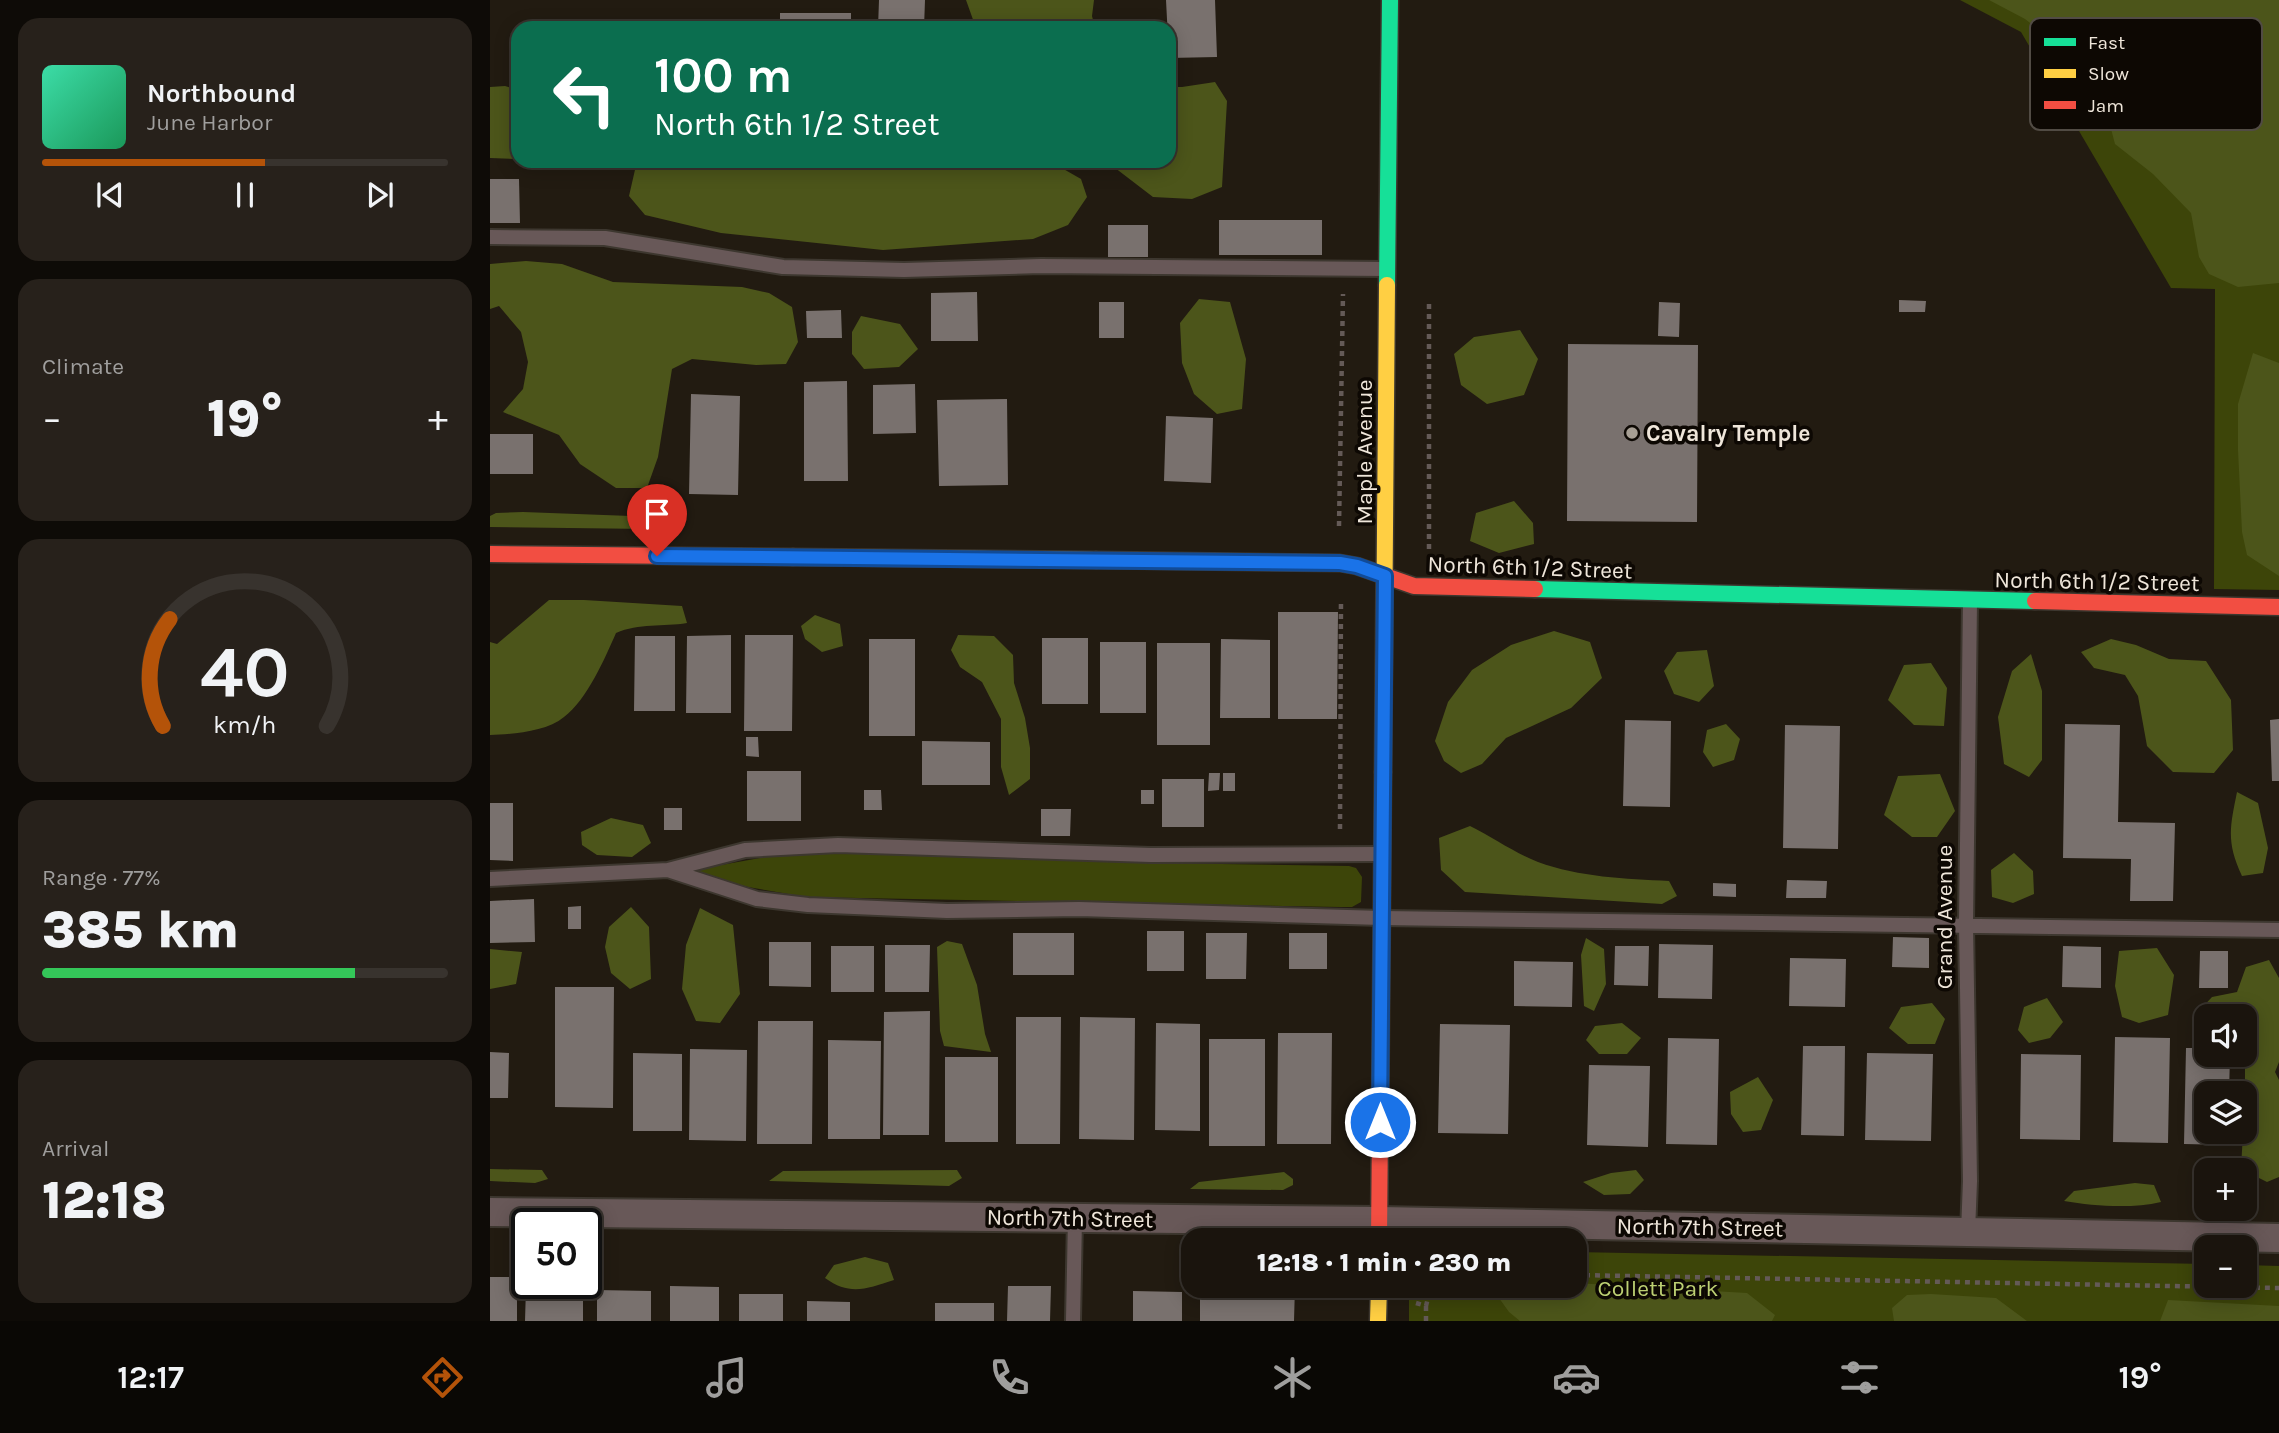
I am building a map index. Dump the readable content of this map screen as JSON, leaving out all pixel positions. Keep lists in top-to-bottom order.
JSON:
{
  "streets": {
    "street": ["Maple Avenue", "North 6th 1/2 Street", "North 7th Street"],
    "lane": ["Grand Avenue"]
  },
  "crossings": [
    ["Maple Avenue", "North 6th 1/2 Street"],
    ["North 6th 1/2 Street", "Grand Avenue"],
    ["Grand Avenue", "North 7th Street"]
  ],
  "parks": ["Collett Park"],
  "places": ["Cavalry Temple"],
  "legend": ["Fast", "Slow", "Jam"],
  "page": {
    "turn": ["100 m", "North 6th 1/2 Street"],
    "song": ["Northbound", "June Harbor"],
    "tile": [
      "Climate",
      ["Range · 77%", "385 km"],
      ["Arrival", "12:18"]
    ],
    "heat": ["−", "19°", "+"],
    "map_buttons": ["+", "−"],
    "limit": "50",
    "trip": "12:18 · 1 min · 230 m",
    "tabs": ["12:17", "19°"],
    "gauge": ["40", "km/h"]
  }
}
